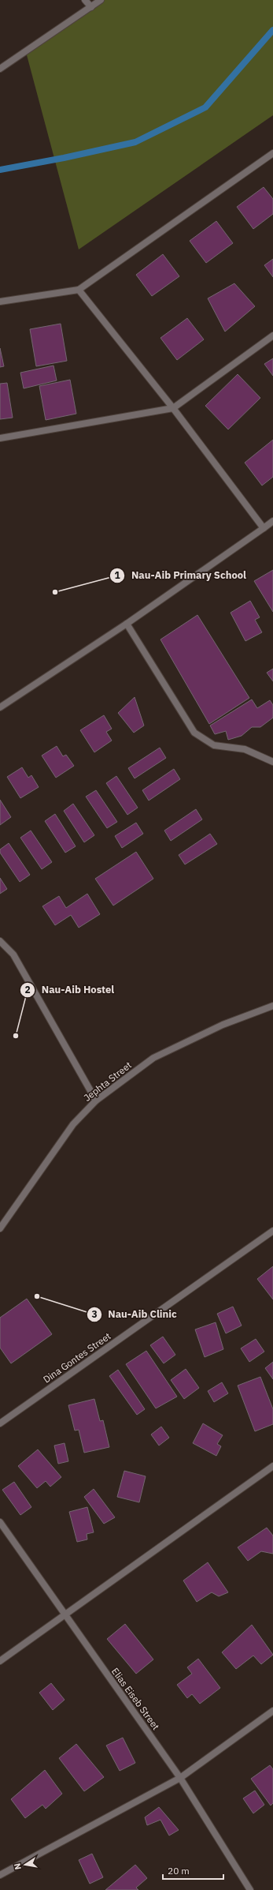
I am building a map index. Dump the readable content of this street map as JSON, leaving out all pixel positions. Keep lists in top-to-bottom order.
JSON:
{
  "streets": {
    "street": ["Jephta Street", "Dina Gontes Street", "Elias Eiseb Street"]
  },
  "places": ["Nau-Aib Primary School", "Nau-Aib Hostel", "Nau-Aib Clinic"],
  "scale_bar": "20 m",
  "north": "left"
}
